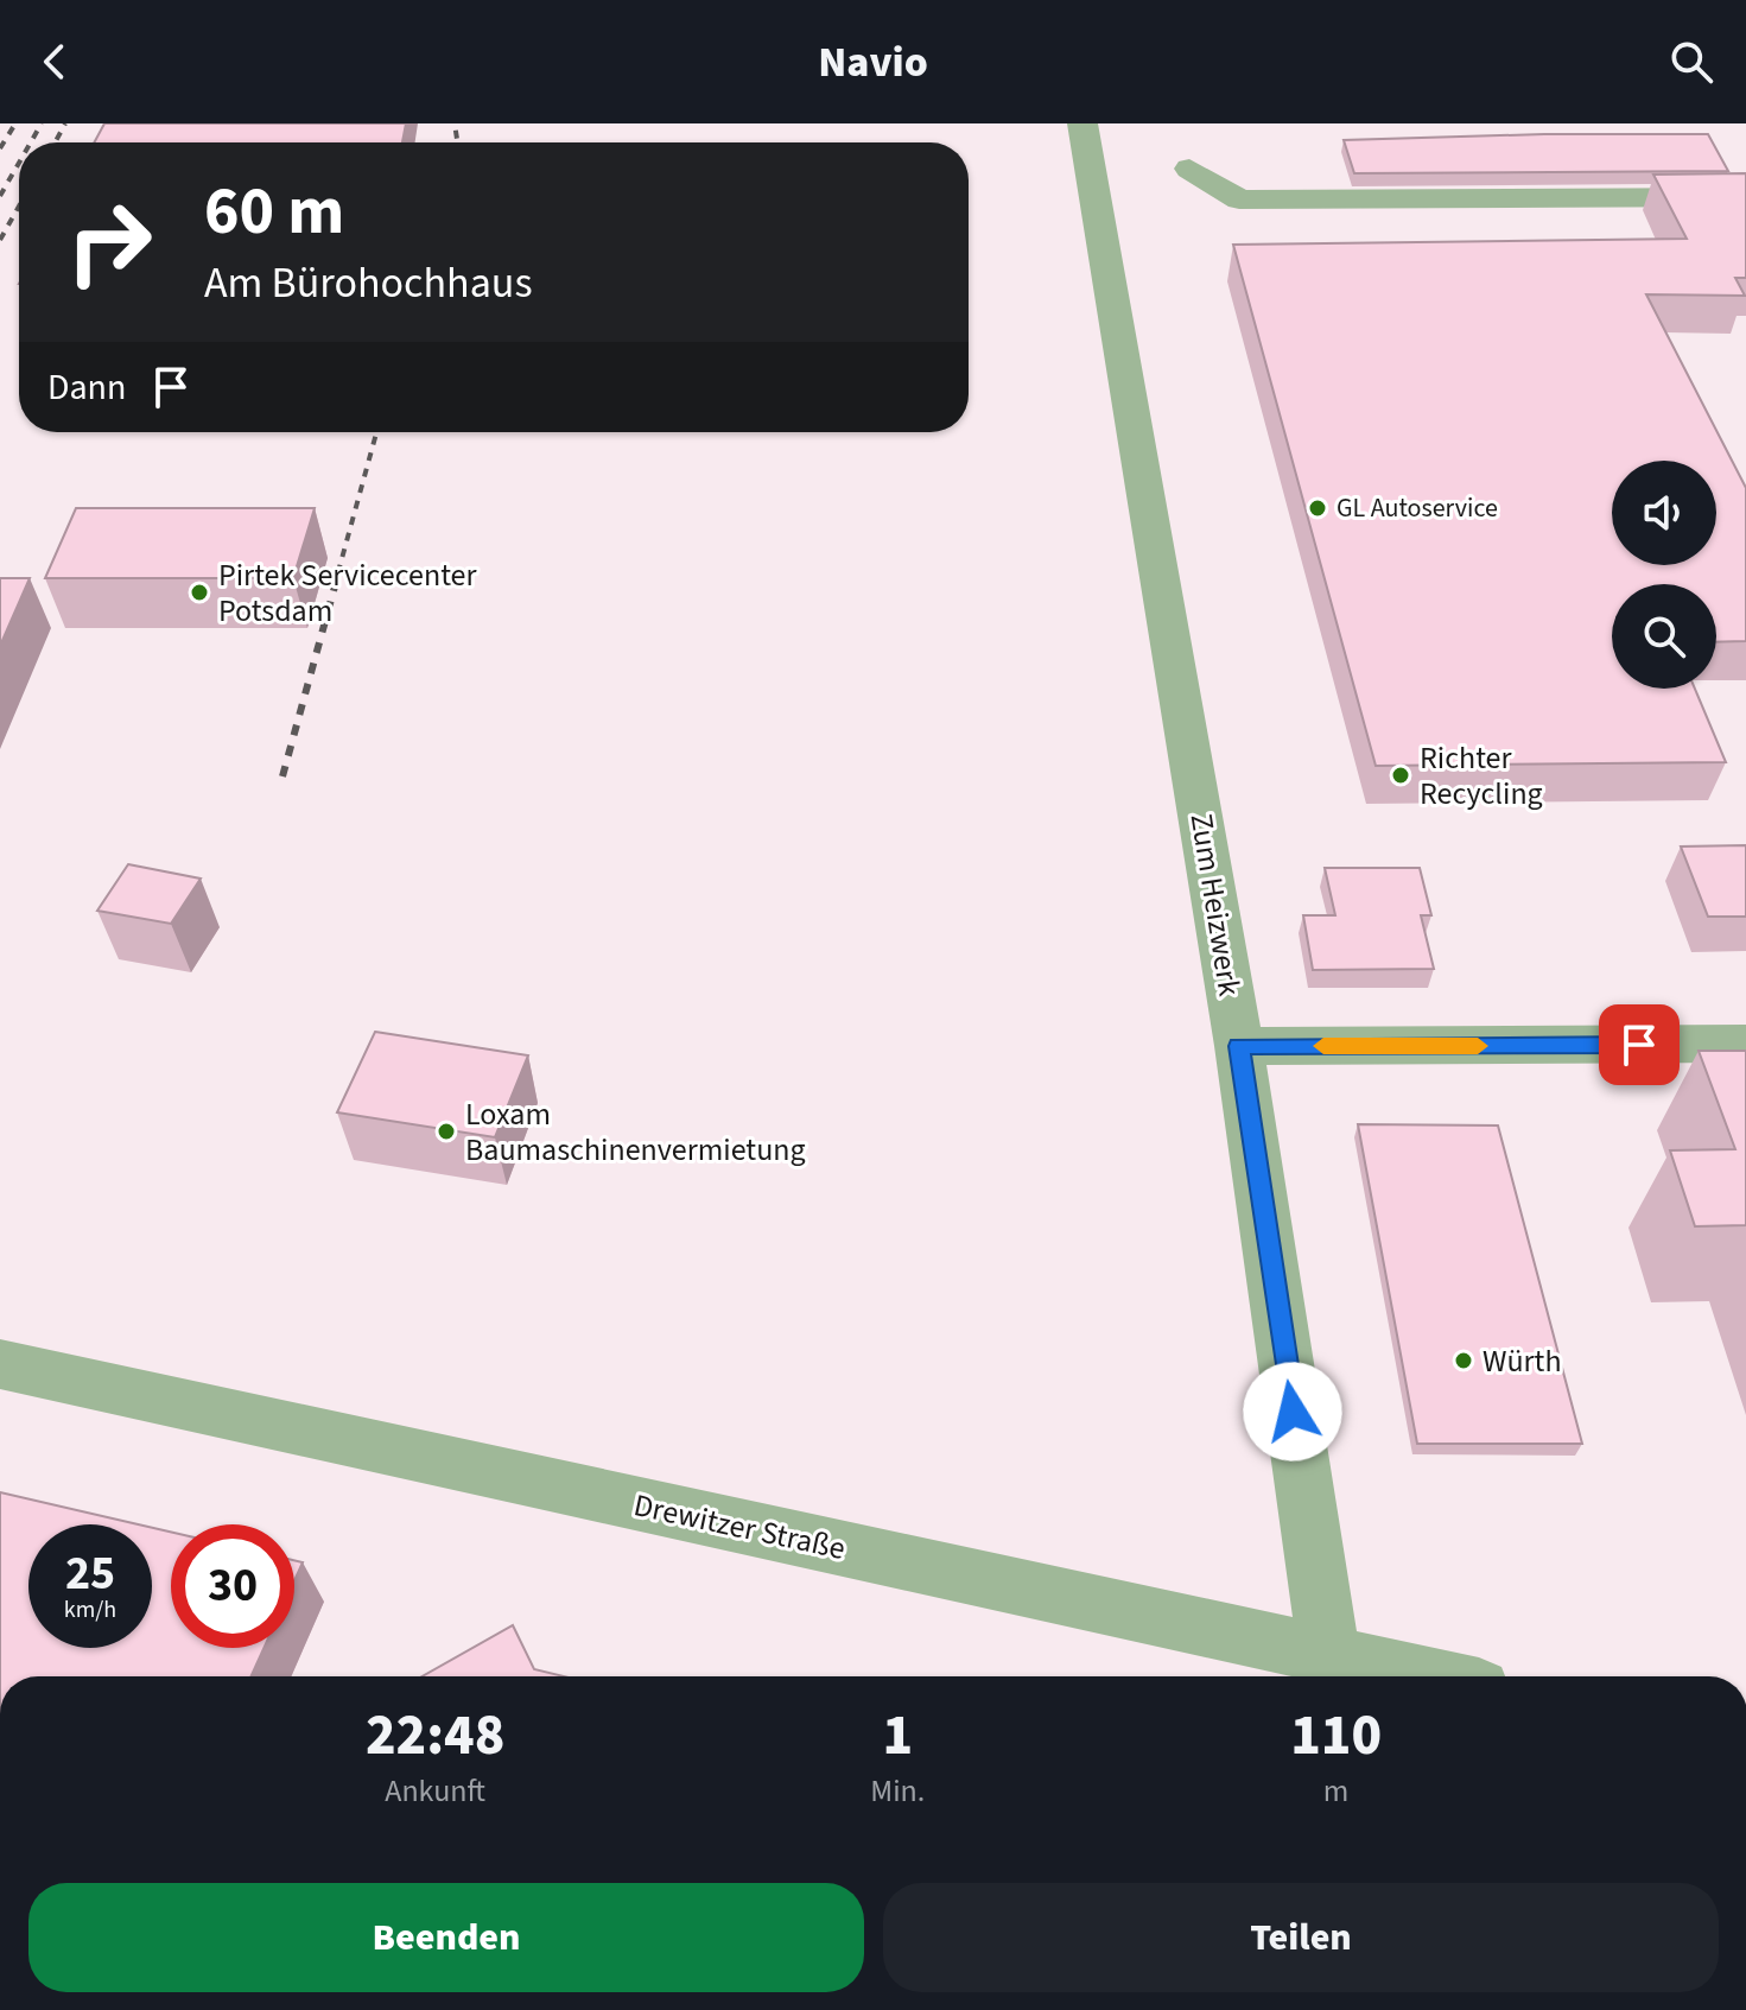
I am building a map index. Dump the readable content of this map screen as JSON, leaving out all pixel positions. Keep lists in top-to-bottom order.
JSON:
{
  "streets": {
    "street": ["Zum Heizwerk", "Drewitzer Straße"]
  },
  "crossings": [
    ["Zum Heizwerk", "Drewitzer Straße"]
  ],
  "places": [
    "GL Autoservice",
    "Pirtek Servicecenter Potsdam",
    "Richter Recycling",
    "Loxam Baumaschinenvermietung",
    "Würth"
  ],
  "page": {
    "header": "Navio",
    "turn": ["60 m", "Am Bürohochhaus"],
    "then": "Dann",
    "speed": "25 km/h",
    "limit": "30",
    "eta": [
      "22:48",
      "Ankunft",
      "1",
      "Min.",
      "110",
      "m"
    ],
    "buttons": ["Beenden", "Teilen"]
  }
}
